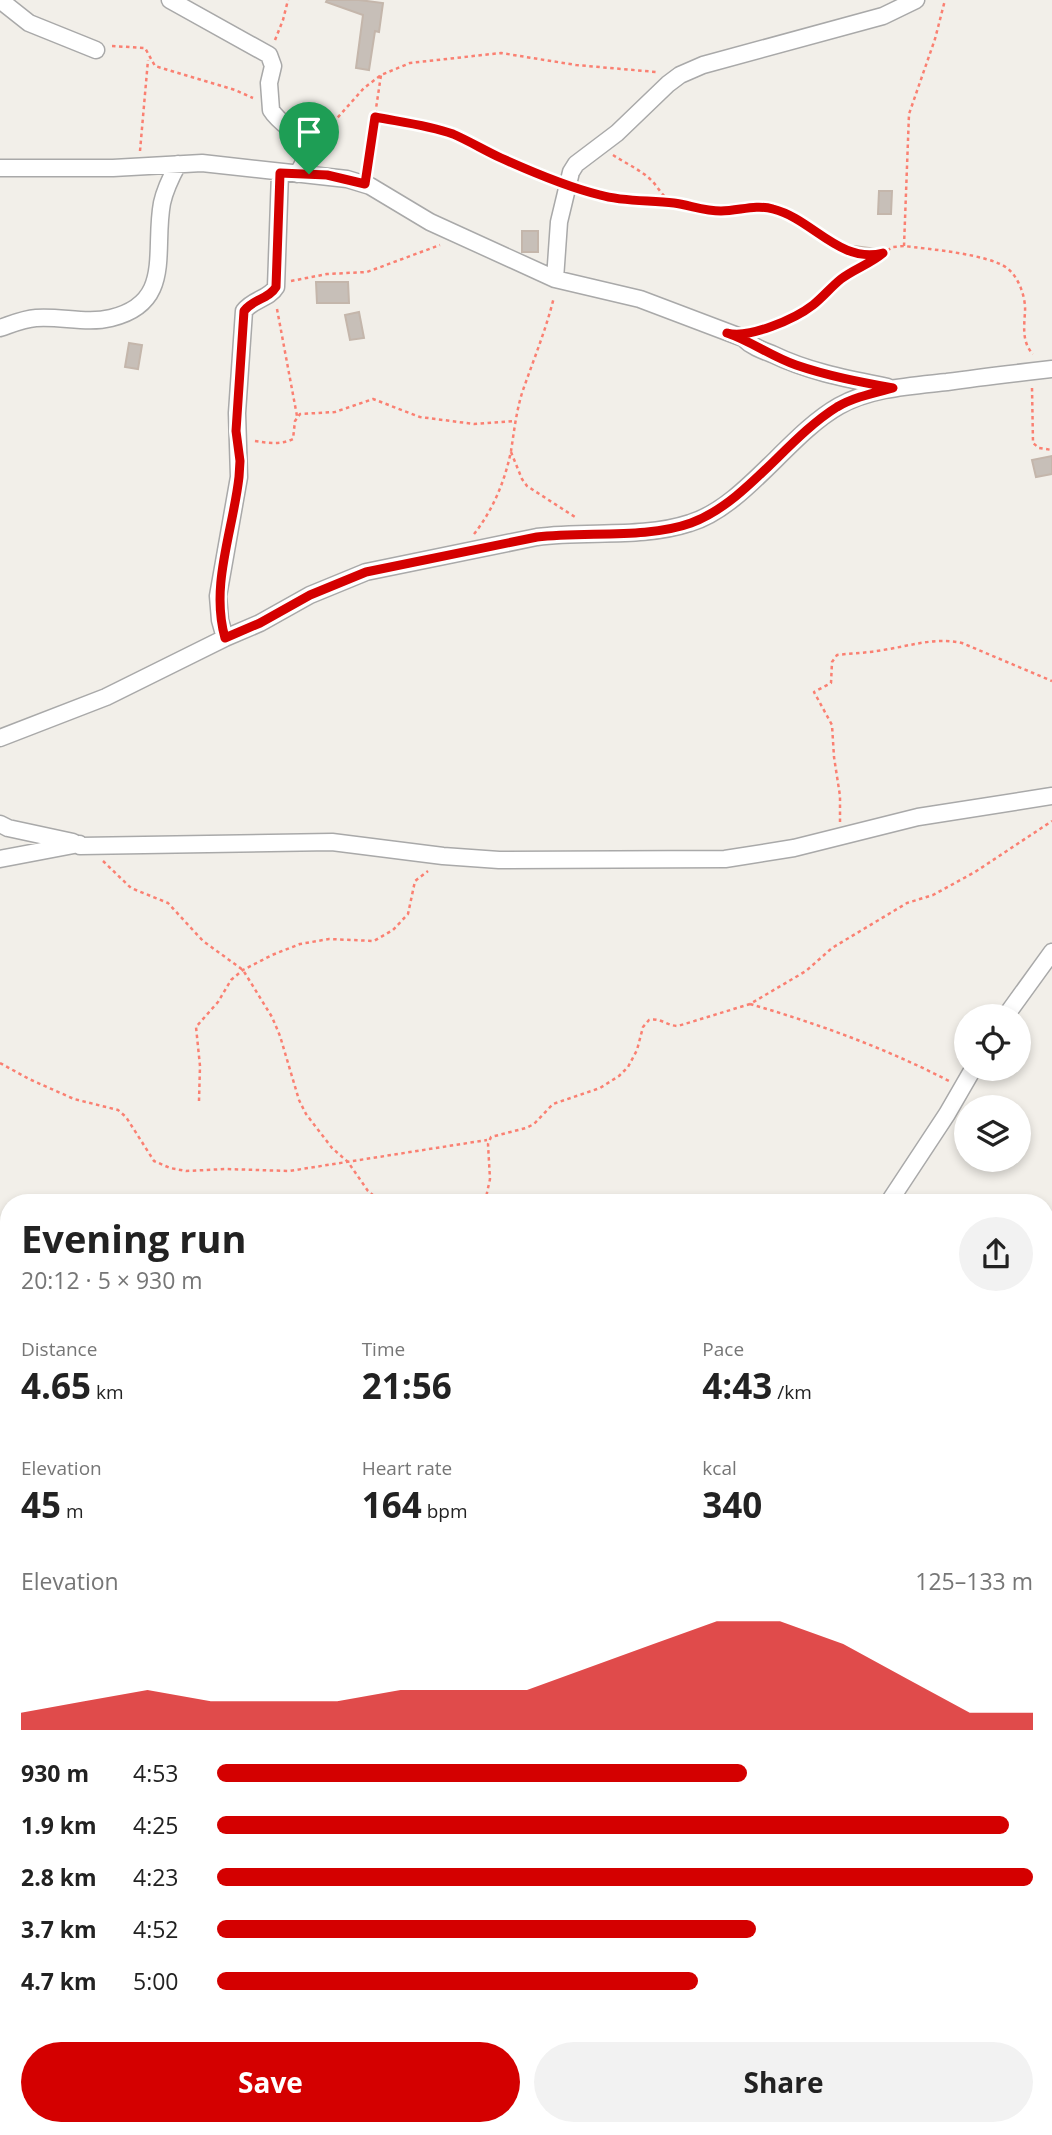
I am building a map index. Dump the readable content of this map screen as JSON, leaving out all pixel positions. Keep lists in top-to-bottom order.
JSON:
{
  "page": {
    "heading": ["Evening run", "20:12 · 5 × 930 m"],
    "stats": [
      ["Distance", "4.65 km"],
      ["Time", "21:56"],
      ["Pace", "4:43 /km"],
      ["Elevation", "45 m"],
      ["Heart rate", "164 bpm"],
      ["kcal", "340"]
    ],
    "chart": ["Elevation", "125–133 m"],
    "list": [
      {
        "name": "930 m",
        "note": "4:53"
      },
      {
        "name": "1.9 km",
        "note": "4:25"
      },
      {
        "name": "2.8 km",
        "note": "4:23"
      },
      {
        "name": "3.7 km",
        "note": "4:52"
      },
      {
        "name": "4.7 km",
        "note": "5:00"
      }
    ],
    "buttons": ["Save", "Share"]
  }
}
